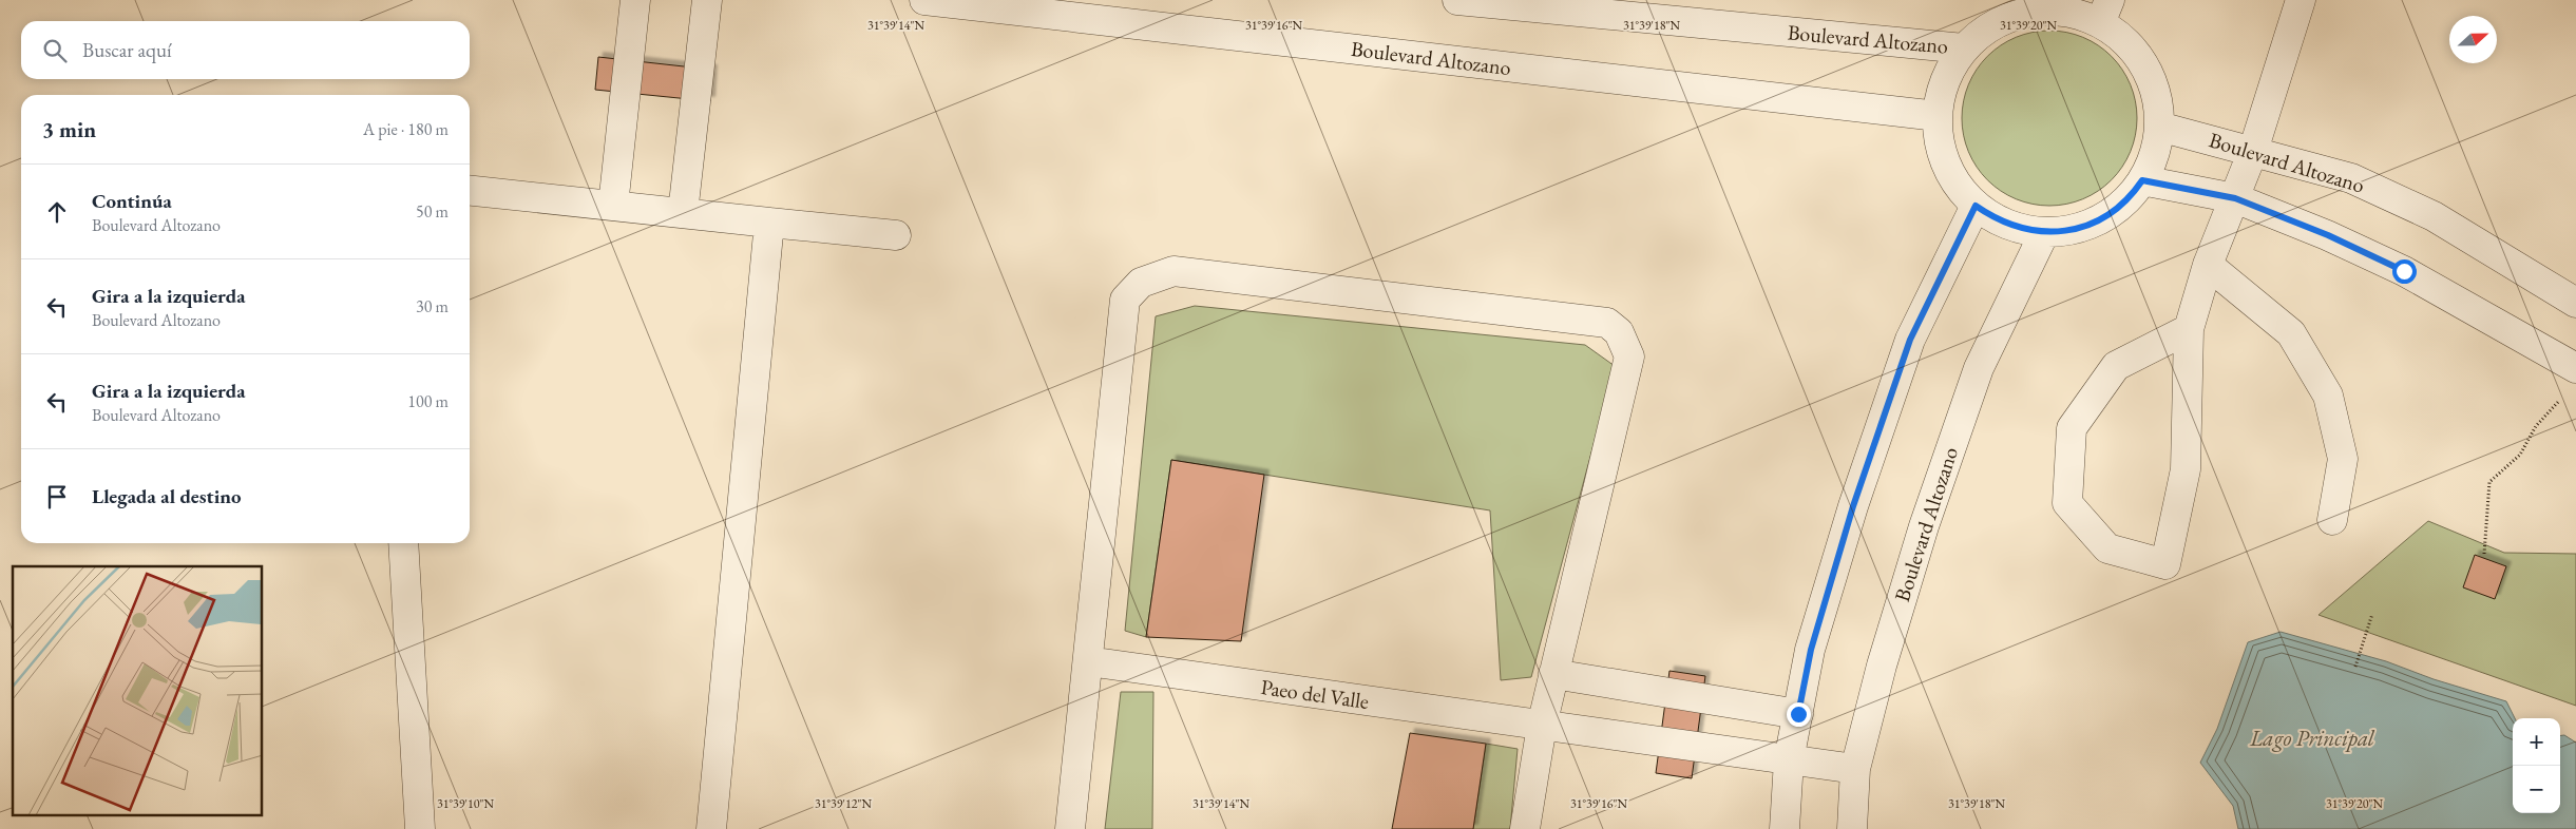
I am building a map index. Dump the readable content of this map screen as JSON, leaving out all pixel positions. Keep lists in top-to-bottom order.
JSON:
{
  "streets": {
    "street": ["Boulevard Altozano", "Paeo del Valle"]
  },
  "crossings": [
    ["Boulevard Altozano", "Paeo del Valle"]
  ],
  "water": ["Lago Principal"],
  "north": "right",
  "page": {
    "search": "Buscar aquí",
    "heading": ["3 min", "A pie · 180 m"],
    "list": [
      ["Continúa", "Boulevard Altozano", "50 m"],
      ["Gira a la izquierda", "Boulevard Altozano", "30 m"],
      ["Gira a la izquierda", "Boulevard Altozano", "100 m"],
      "Llegada al destino"
    ],
    "map_buttons": ["+", "−"]
  },
  "coordinates": [
    "31°39'14\"N",
    "31°39'16\"N",
    "31°39'18\"N",
    "31°39'20\"N",
    "31°39'10\"N",
    "31°39'12\"N"
  ]
}
